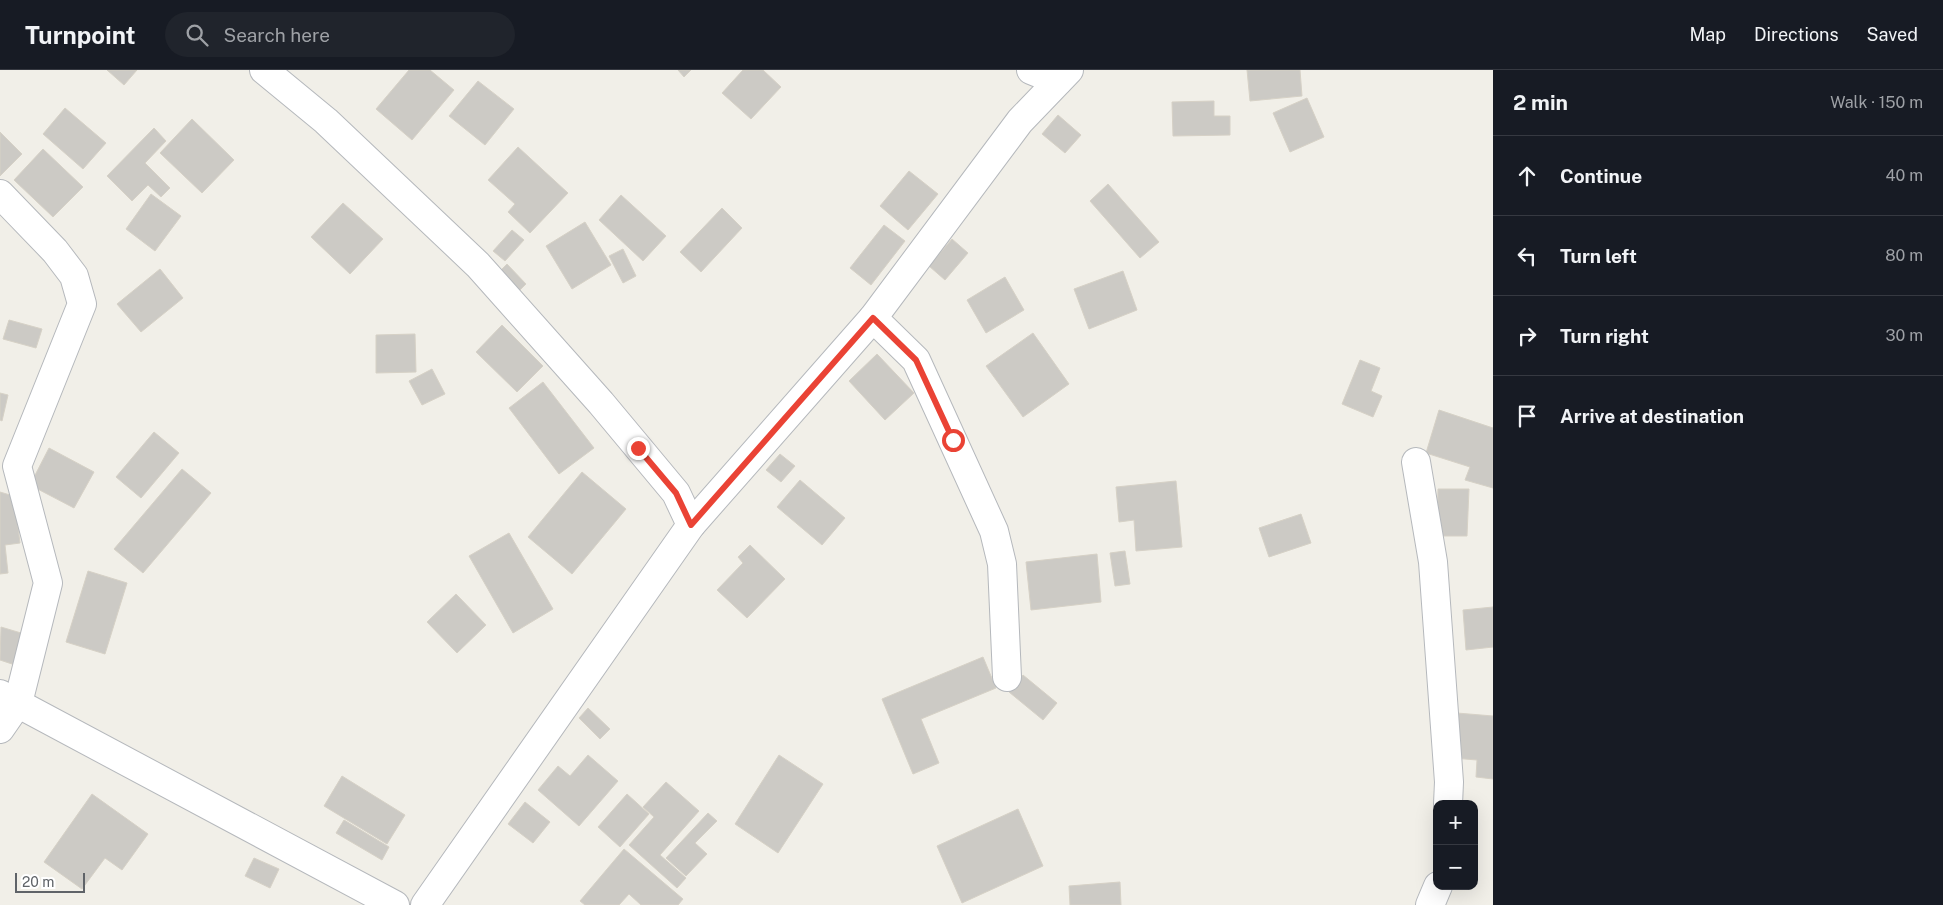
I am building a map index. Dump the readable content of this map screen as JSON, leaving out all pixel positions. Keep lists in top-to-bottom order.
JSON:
{
  "scale_bar": "20 m",
  "page": {
    "header": "Turnpoint",
    "search": "Search here",
    "nav": ["Map", "Directions", "Saved"],
    "heading": ["2 min", "Walk · 150 m"],
    "list": [
      ["Continue", "40 m"],
      ["Turn left", "80 m"],
      ["Turn right", "30 m"],
      "Arrive at destination"
    ],
    "map_buttons": ["+", "−"],
    "scale": "20 m"
  }
}
